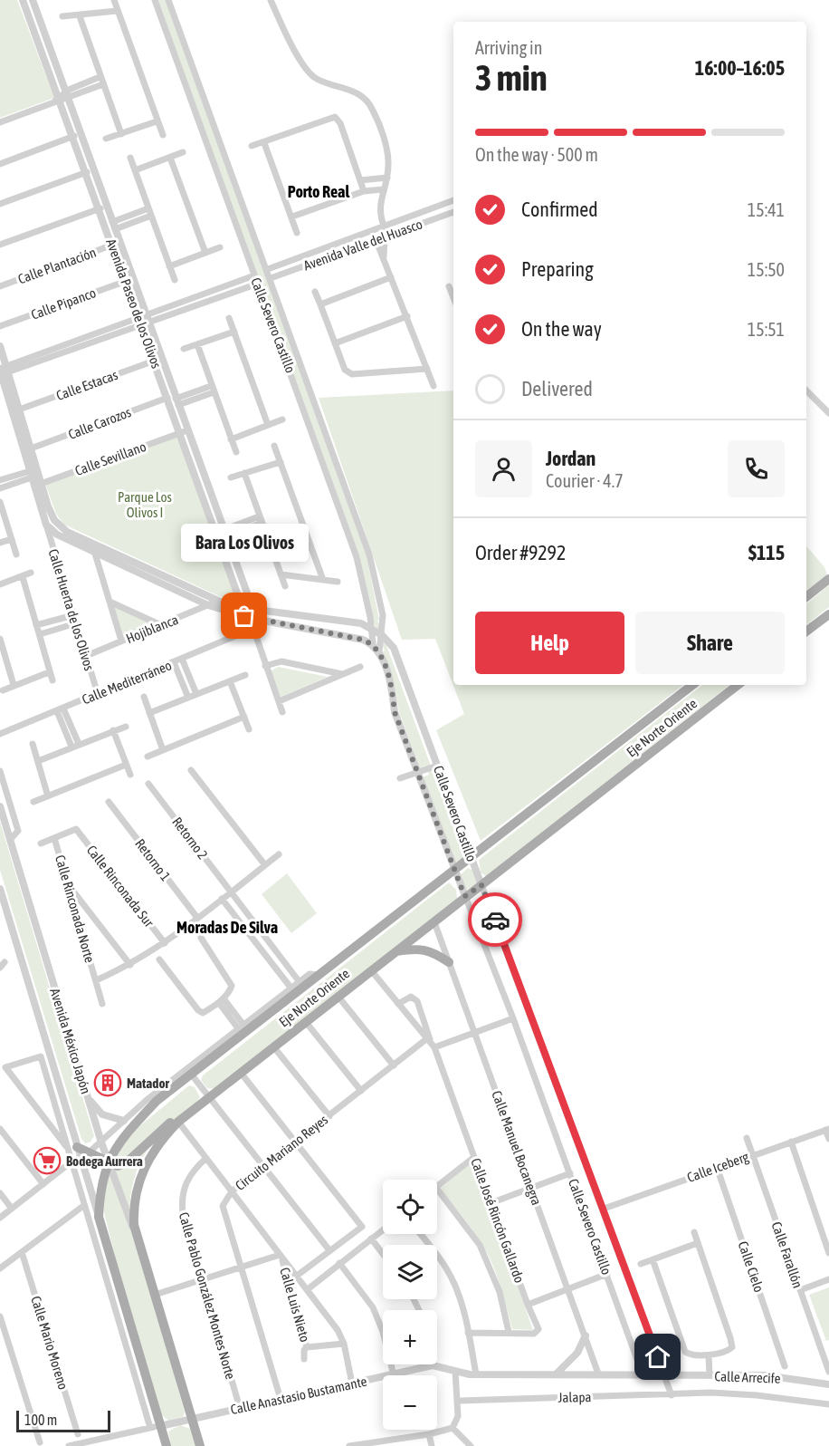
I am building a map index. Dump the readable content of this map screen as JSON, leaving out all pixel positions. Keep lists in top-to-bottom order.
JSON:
{
  "streets": {
    "main road": ["Eje Norte Oriente"],
    "street": [
      "Avenida Valle del Huasco",
      "Calle Plantación",
      "Calle Pipanco",
      "Avenida Paseo de los Olivos",
      "Calle Severo Castillo",
      "Calle Estacas",
      "Calle Carozos",
      "Calle Sevillano",
      "Calle Huerta de los Olivos",
      "Hojiblanca",
      "Calle Mediterráneo",
      "Retorno 2",
      "Retorno 1",
      "Calle Rinconada Sur",
      "Calle Rinconada Norte",
      "Avenida México Japón",
      "Calle Manuel Bocanegra",
      "Circuito Mariano Reyes",
      "Calle Iceberg",
      "Calle José Rincón Gallardo",
      "Calle Farallón",
      "Calle Cielo",
      "Calle Pablo González Montes Norte",
      "Calle Luis Nieto",
      "Calle Mario Moreno",
      "Calle Arrecife",
      "Calle Anastasio Bustamante",
      "Jalapa"
    ]
  },
  "crossings": [
    ["Avenida Valle del Huasco", "Calle Severo Castillo"],
    ["Calle Plantación", "Avenida Paseo de los Olivos"],
    ["Calle Pipanco", "Avenida Paseo de los Olivos"],
    ["Avenida Paseo de los Olivos", "Calle Estacas"],
    ["Avenida Paseo de los Olivos", "Calle Carozos"],
    ["Avenida Paseo de los Olivos", "Calle Sevillano"],
    ["Calle Severo Castillo", "Eje Norte Oriente"],
    ["Calle Severo Castillo", "Circuito Mariano Reyes"],
    ["Calle Severo Castillo", "Calle Arrecife"],
    ["Calle Severo Castillo", "Calle Anastasio Bustamante"],
    ["Calle Huerta de los Olivos", "Hojiblanca"],
    ["Calle Huerta de los Olivos", "Calle Mediterráneo"],
    ["Eje Norte Oriente", "Avenida México Japón"],
    ["Eje Norte Oriente", "Calle Manuel Bocanegra"],
    ["Eje Norte Oriente", "Calle José Rincón Gallardo"],
    ["Eje Norte Oriente", "Calle Luis Nieto"],
    ["Eje Norte Oriente", "Calle Anastasio Bustamante"],
    ["Calle Rinconada Sur", "Calle Rinconada Norte"],
    ["Calle Manuel Bocanegra", "Circuito Mariano Reyes"],
    ["Calle Manuel Bocanegra", "Calle Anastasio Bustamante"],
    ["Circuito Mariano Reyes", "Calle José Rincón Gallardo"],
    ["Circuito Mariano Reyes", "Calle Luis Nieto"],
    ["Circuito Mariano Reyes", "Calle Anastasio Bustamante"],
    ["Calle Iceberg", "Calle Farallón"],
    ["Calle Iceberg", "Calle Cielo"],
    ["Calle Pablo González Montes Norte", "Calle Luis Nieto"],
    ["Calle Pablo González Montes Norte", "Calle Anastasio Bustamante"],
    ["Calle Luis Nieto", "Calle Anastasio Bustamante"],
    ["Calle Arrecife", "Calle Anastasio Bustamante"]
  ],
  "districts": ["Porto Real", "Moradas De Silva"],
  "parks": ["Parque Los Olivos I"],
  "places": {
    "other": ["Bara Los Olivos"],
    "building": ["Matador"],
    "supermarket": ["Bodega Aurrera"]
  },
  "scale_bar": "100 m",
  "page": {
    "heading": ["3 min", "Arriving in", "16:00–16:05"],
    "panel": [
      "Jordan",
      "Courier · 4.7",
      "Order #9292",
      "$115"
    ],
    "bar": "On the way · 500 m",
    "list": [
      ["Confirmed", "15:41"],
      ["Preparing", "15:50"],
      ["On the way", "15:51"],
      "Delivered"
    ],
    "bubble": "Bara Los Olivos",
    "buttons": ["Help", "Share"],
    "map_buttons": ["+", "−"],
    "scale": "100 m"
  }
}
